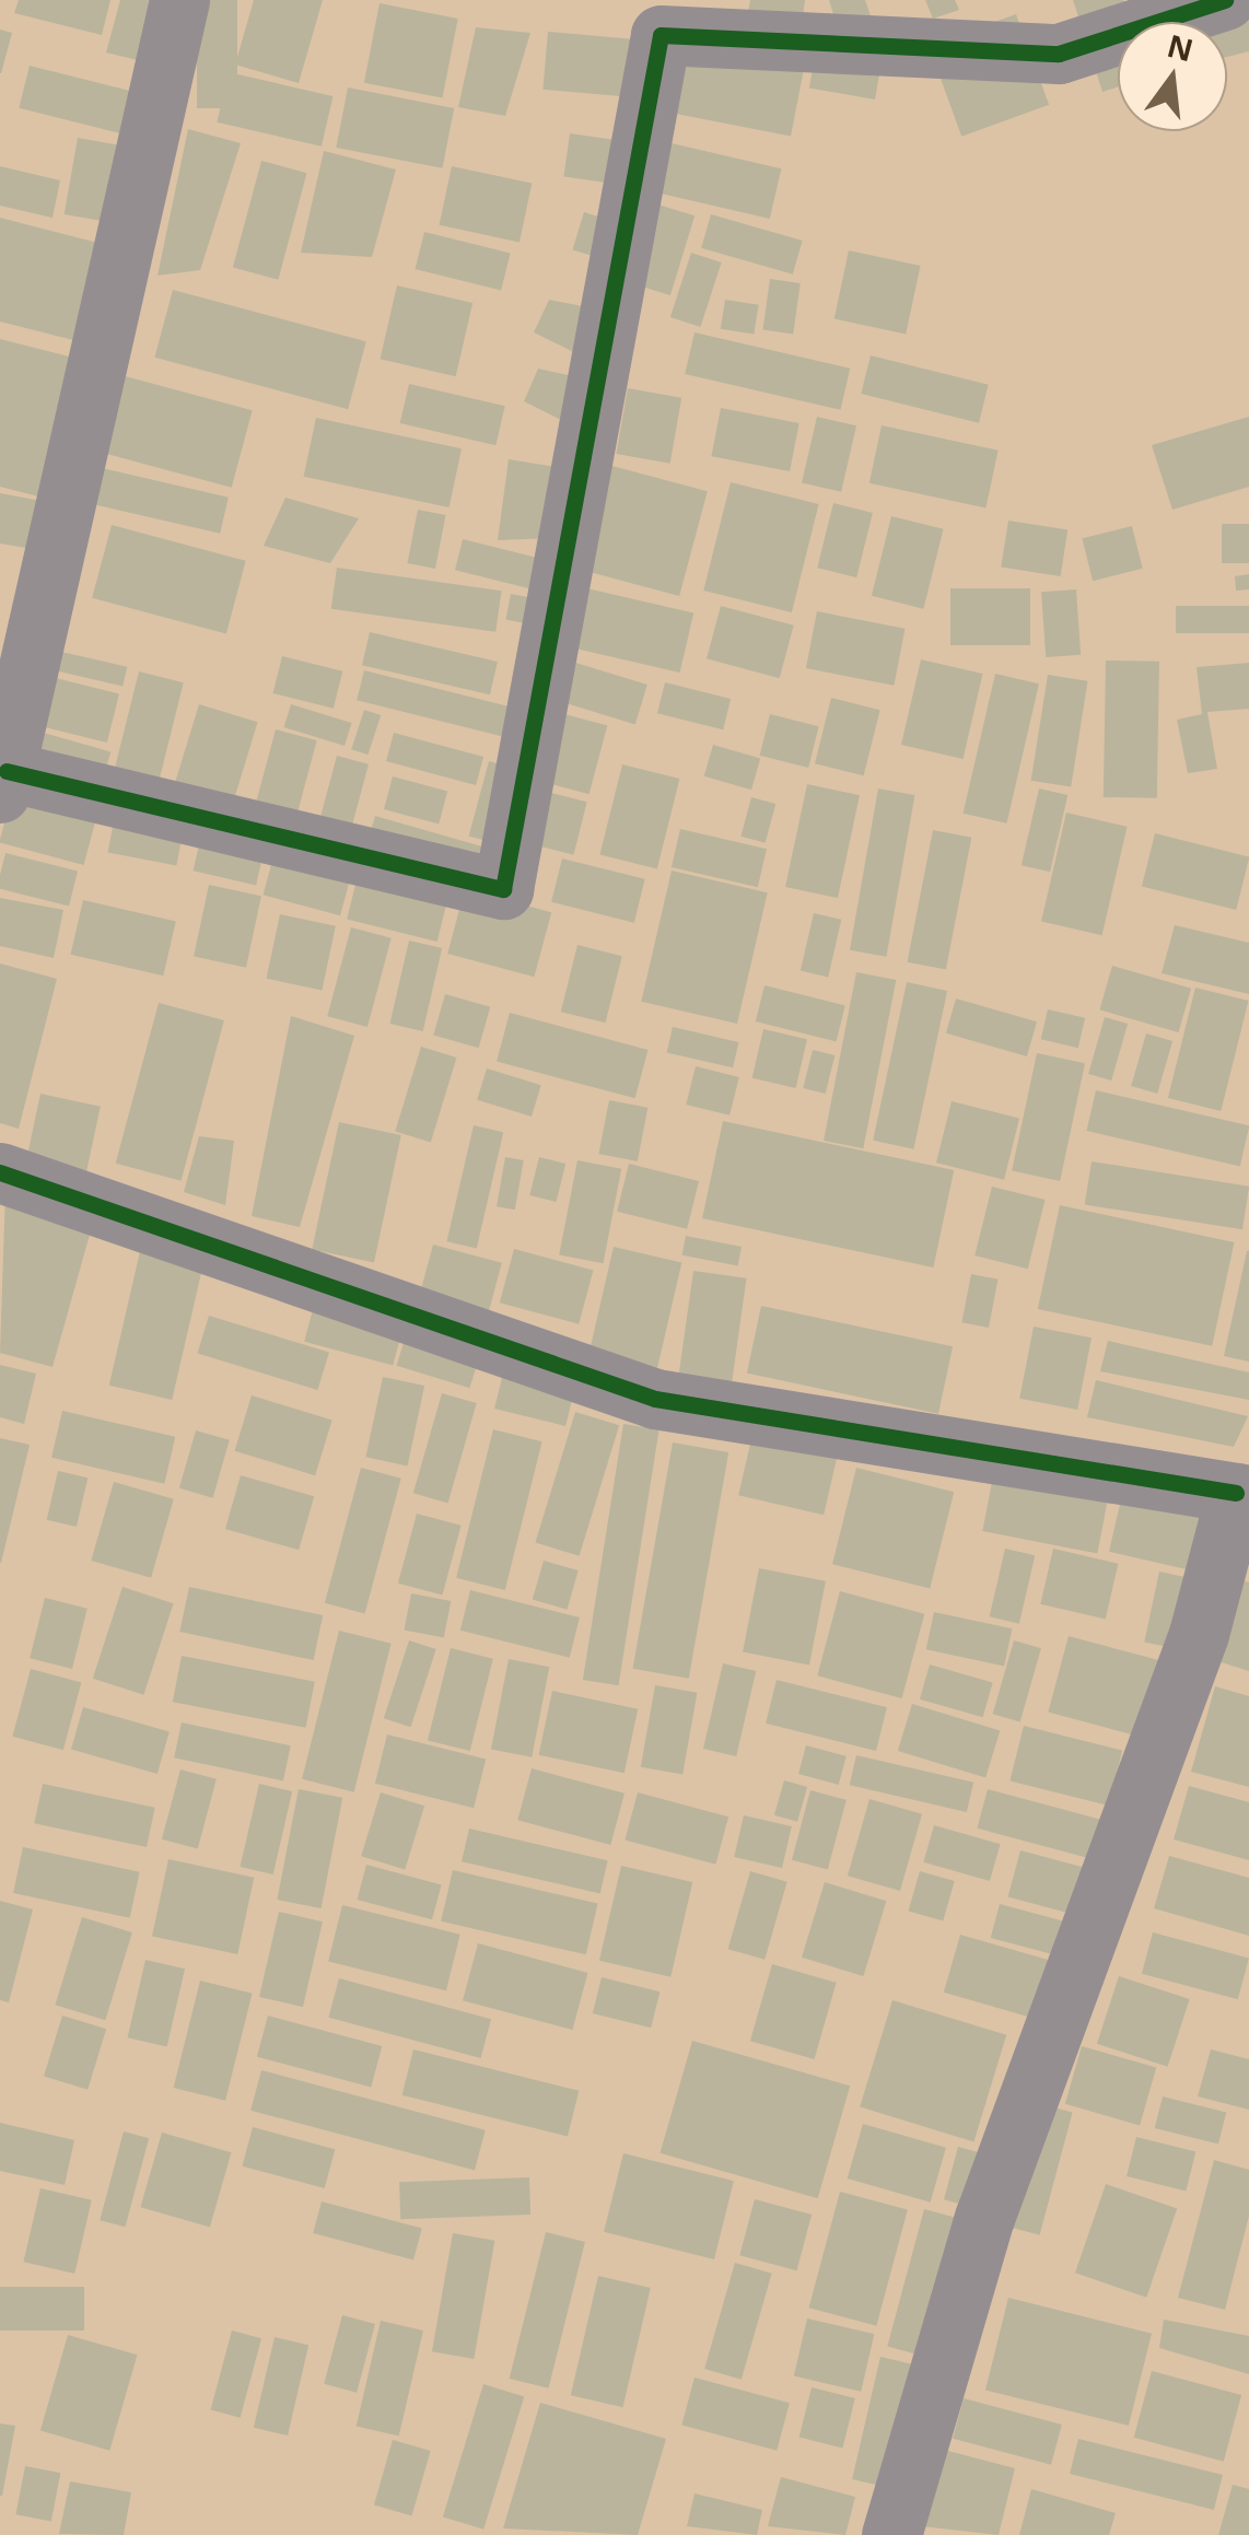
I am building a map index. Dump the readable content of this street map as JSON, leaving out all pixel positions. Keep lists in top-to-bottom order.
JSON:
{
  "north": "top"
}
